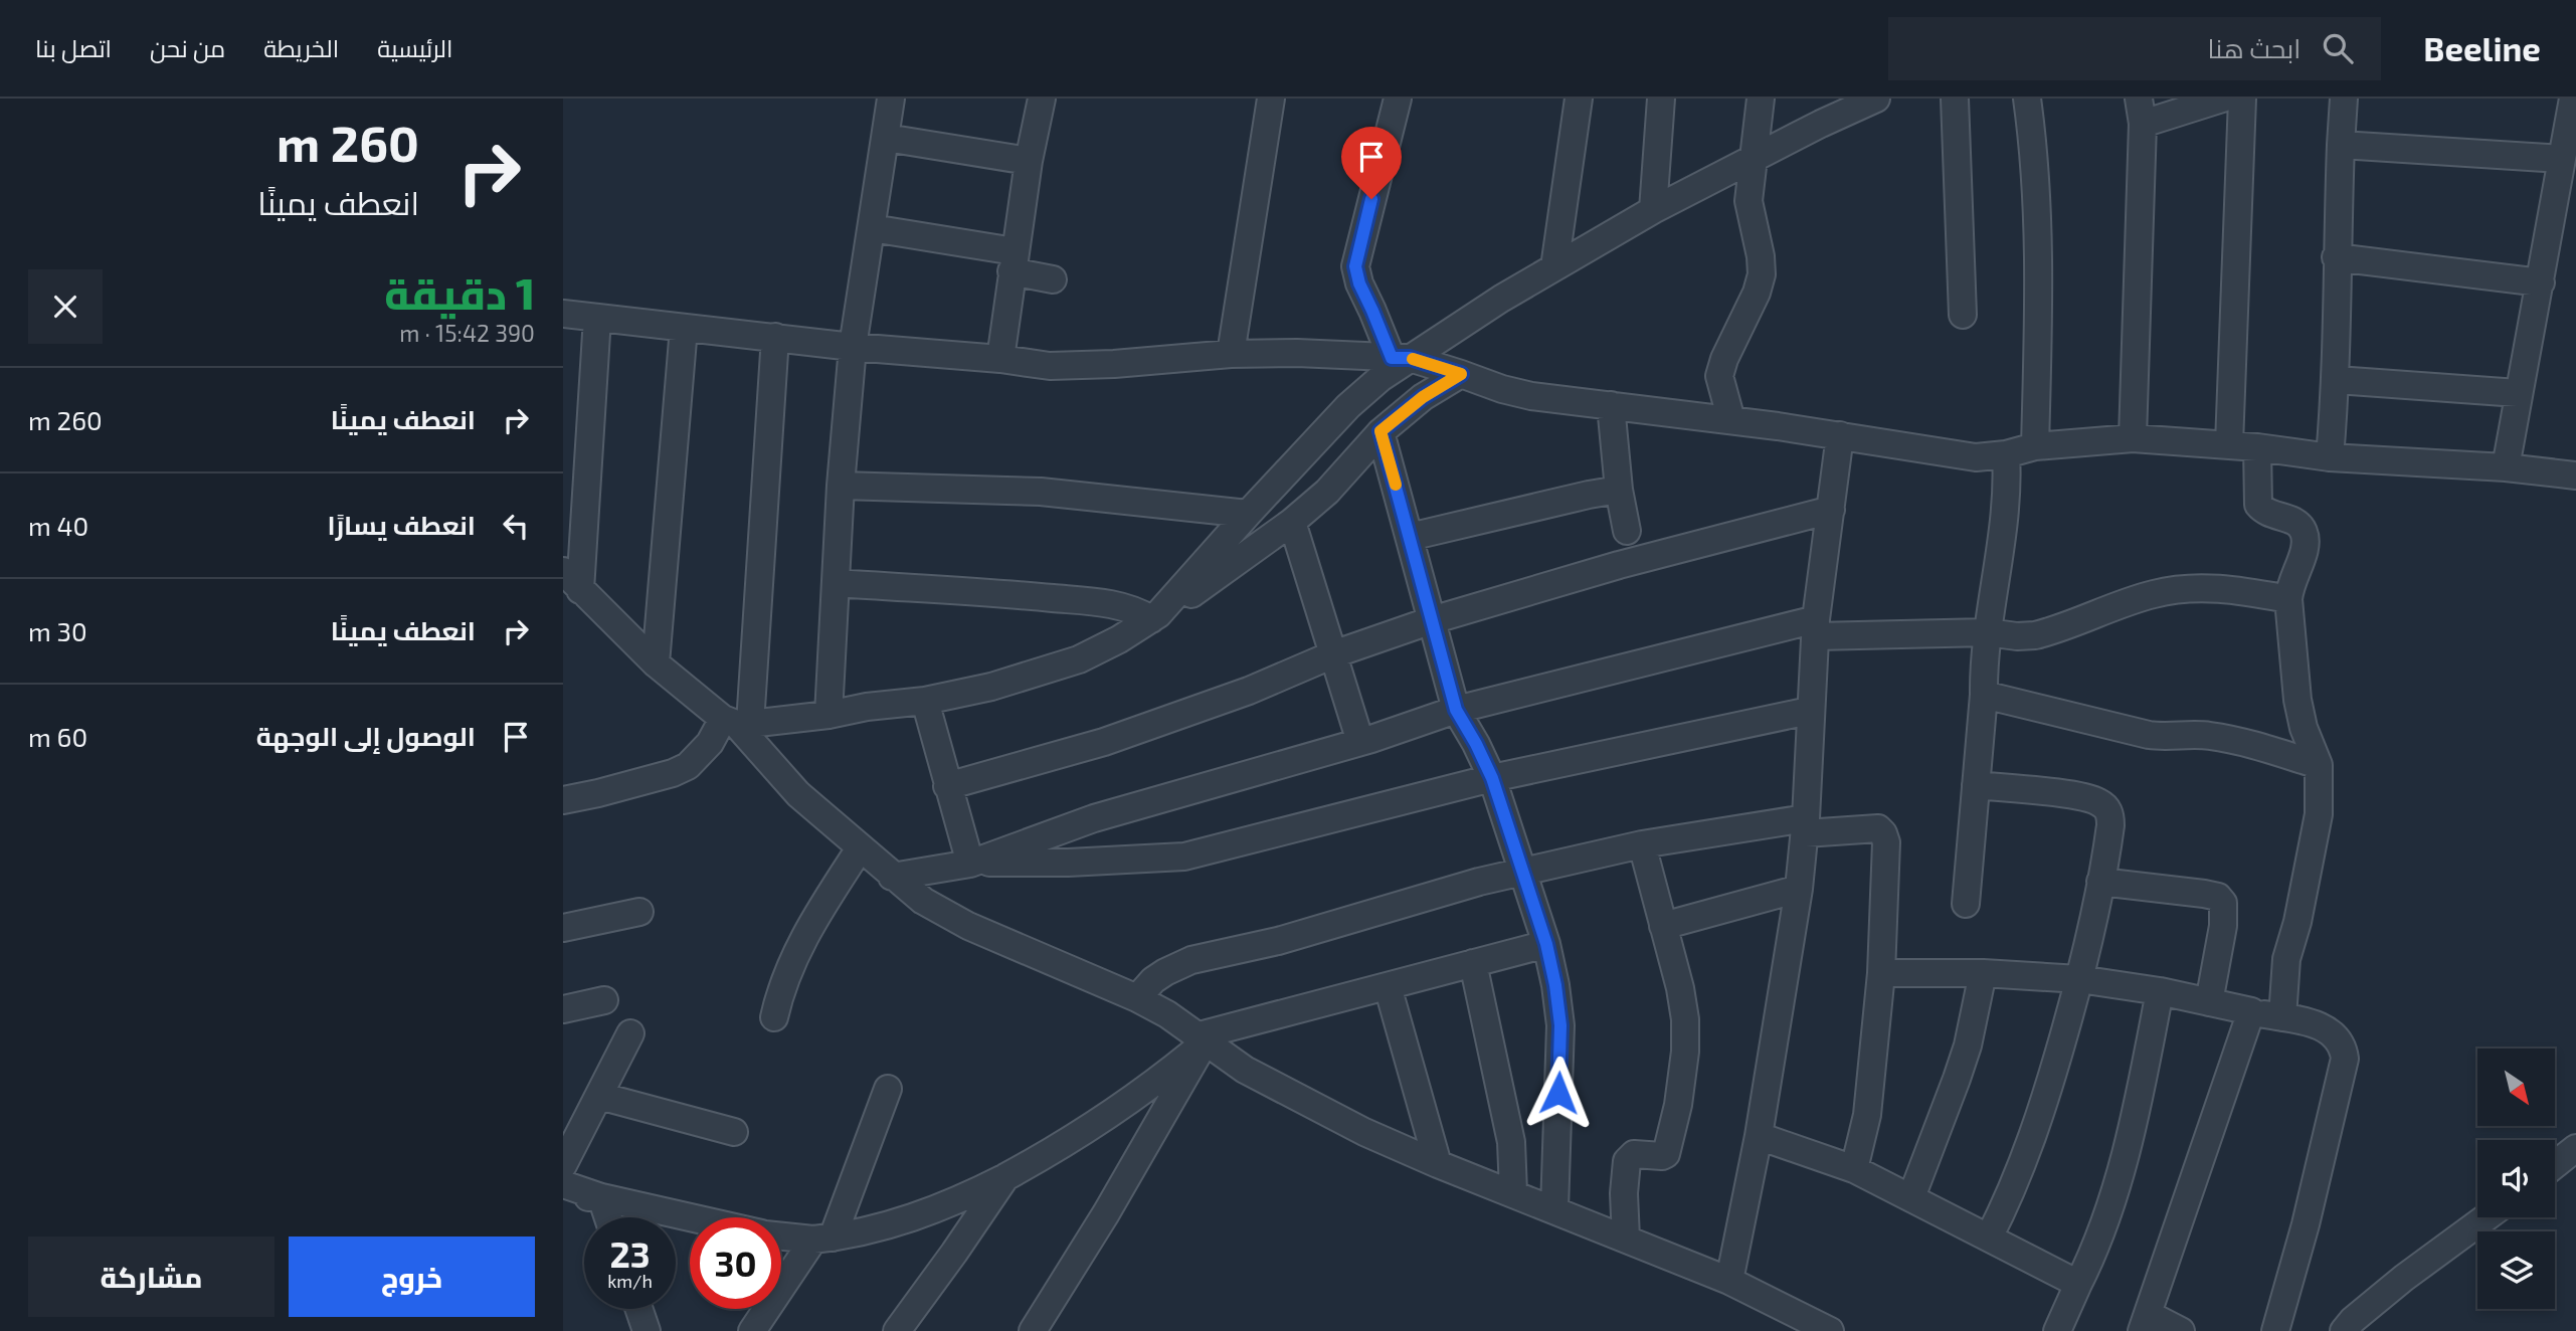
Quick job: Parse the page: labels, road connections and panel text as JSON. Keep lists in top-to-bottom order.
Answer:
{
  "north": "bottom right",
  "page": {
    "header": "Beeline",
    "search": "ابحث هنا",
    "nav": [
      "الرئيسية",
      "الخريطة",
      "من نحن",
      "اتصل بنا"
    ],
    "turn": ["260 m", "انعطف يمينًا"],
    "heading": ["1 دقيقة", "390 m · 15:42"],
    "list": [
      {
        "name": "انعطف يمينًا",
        "value": "260 m"
      },
      {
        "name": "انعطف يسارًا",
        "value": "40 m"
      },
      {
        "name": "انعطف يمينًا",
        "value": "30 m"
      },
      {
        "name": "الوصول إلى الوجهة",
        "value": "60 m"
      }
    ],
    "speed": "23 km/h",
    "limit": "30",
    "buttons": ["خروج", "مشاركة"]
  }
}
